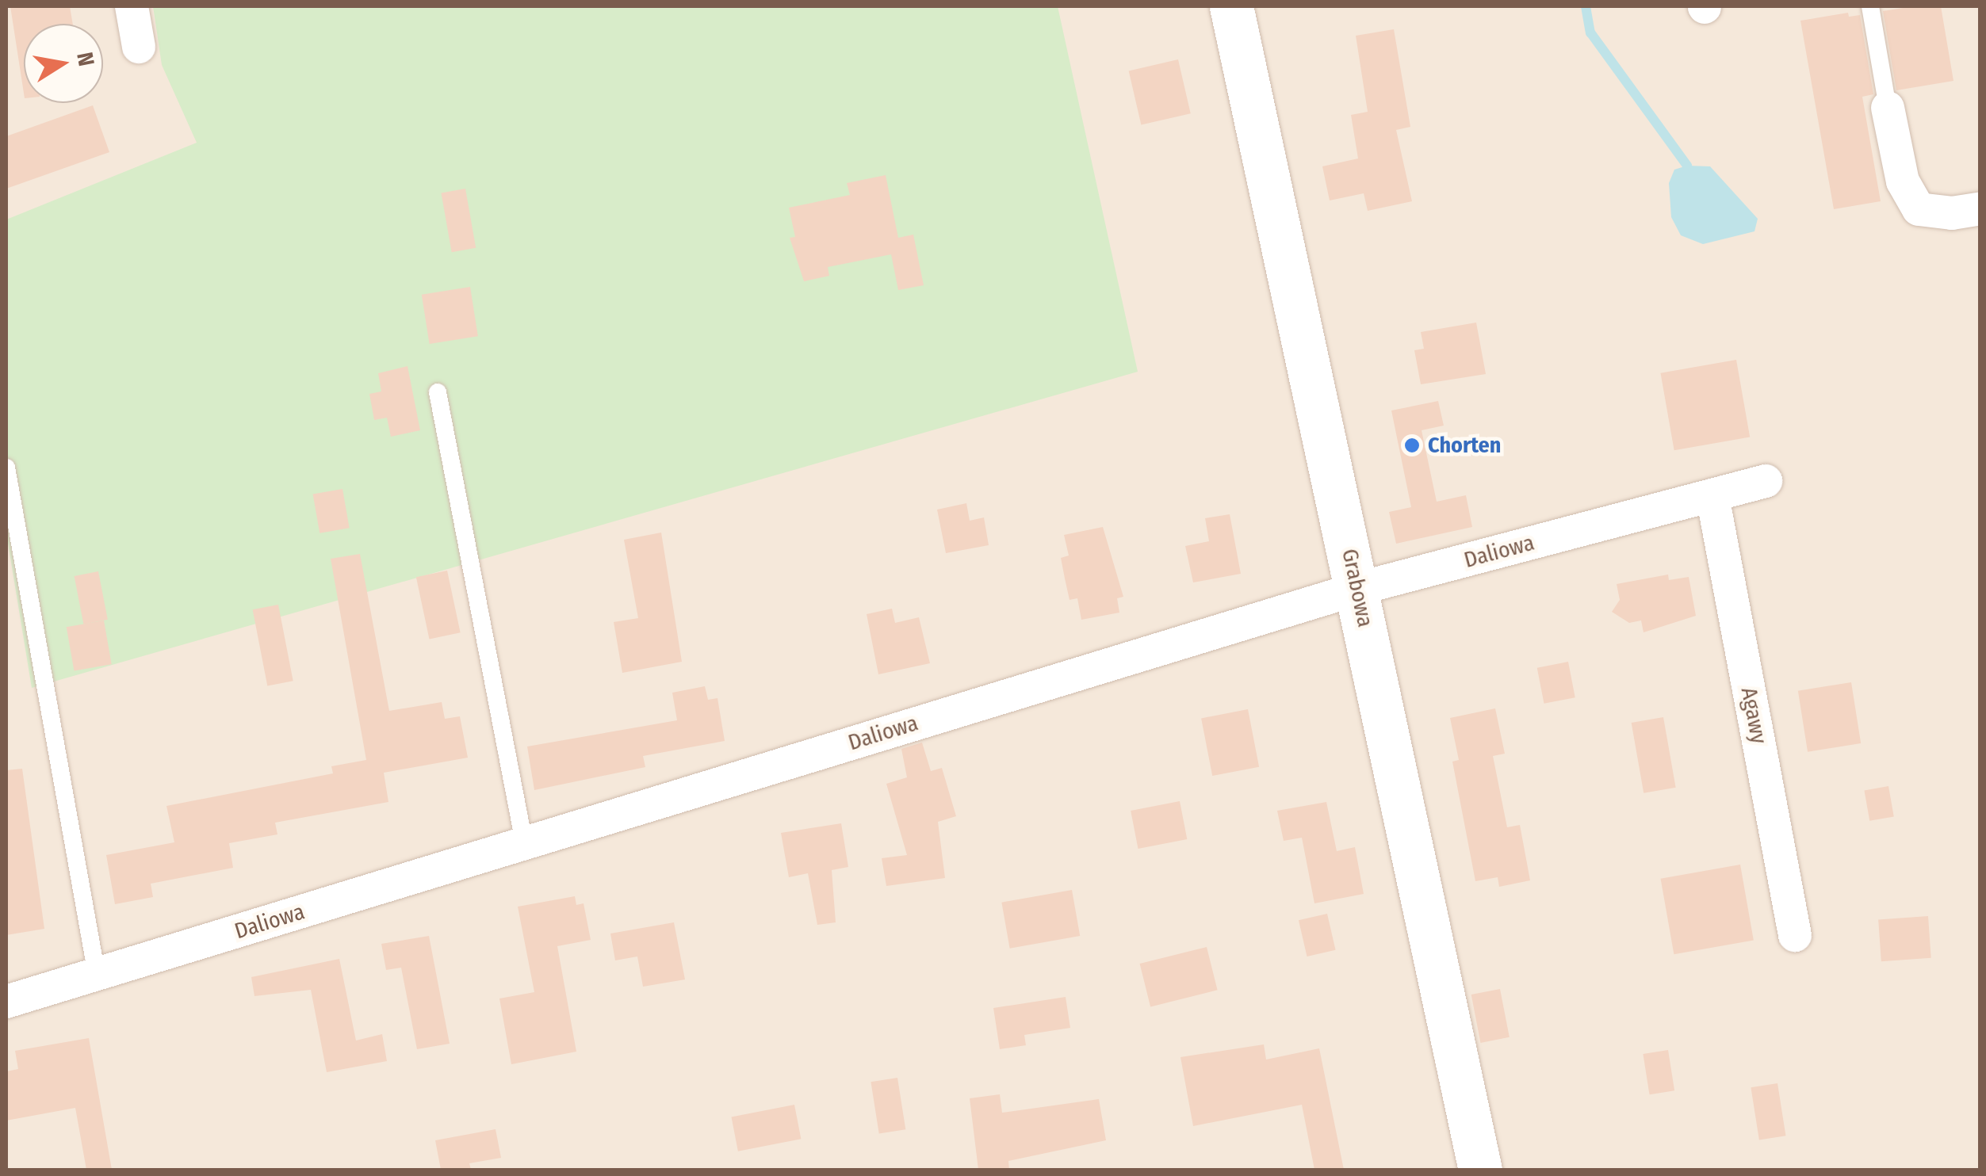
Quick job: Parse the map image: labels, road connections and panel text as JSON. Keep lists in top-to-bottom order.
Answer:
{
  "streets": {
    "street": ["Daliowa", "Grabowa", "Agawy"]
  },
  "crossings": [
    ["Daliowa", "Grabowa"],
    ["Daliowa", "Agawy"]
  ],
  "places": ["Chorten"],
  "north": "right"
}
